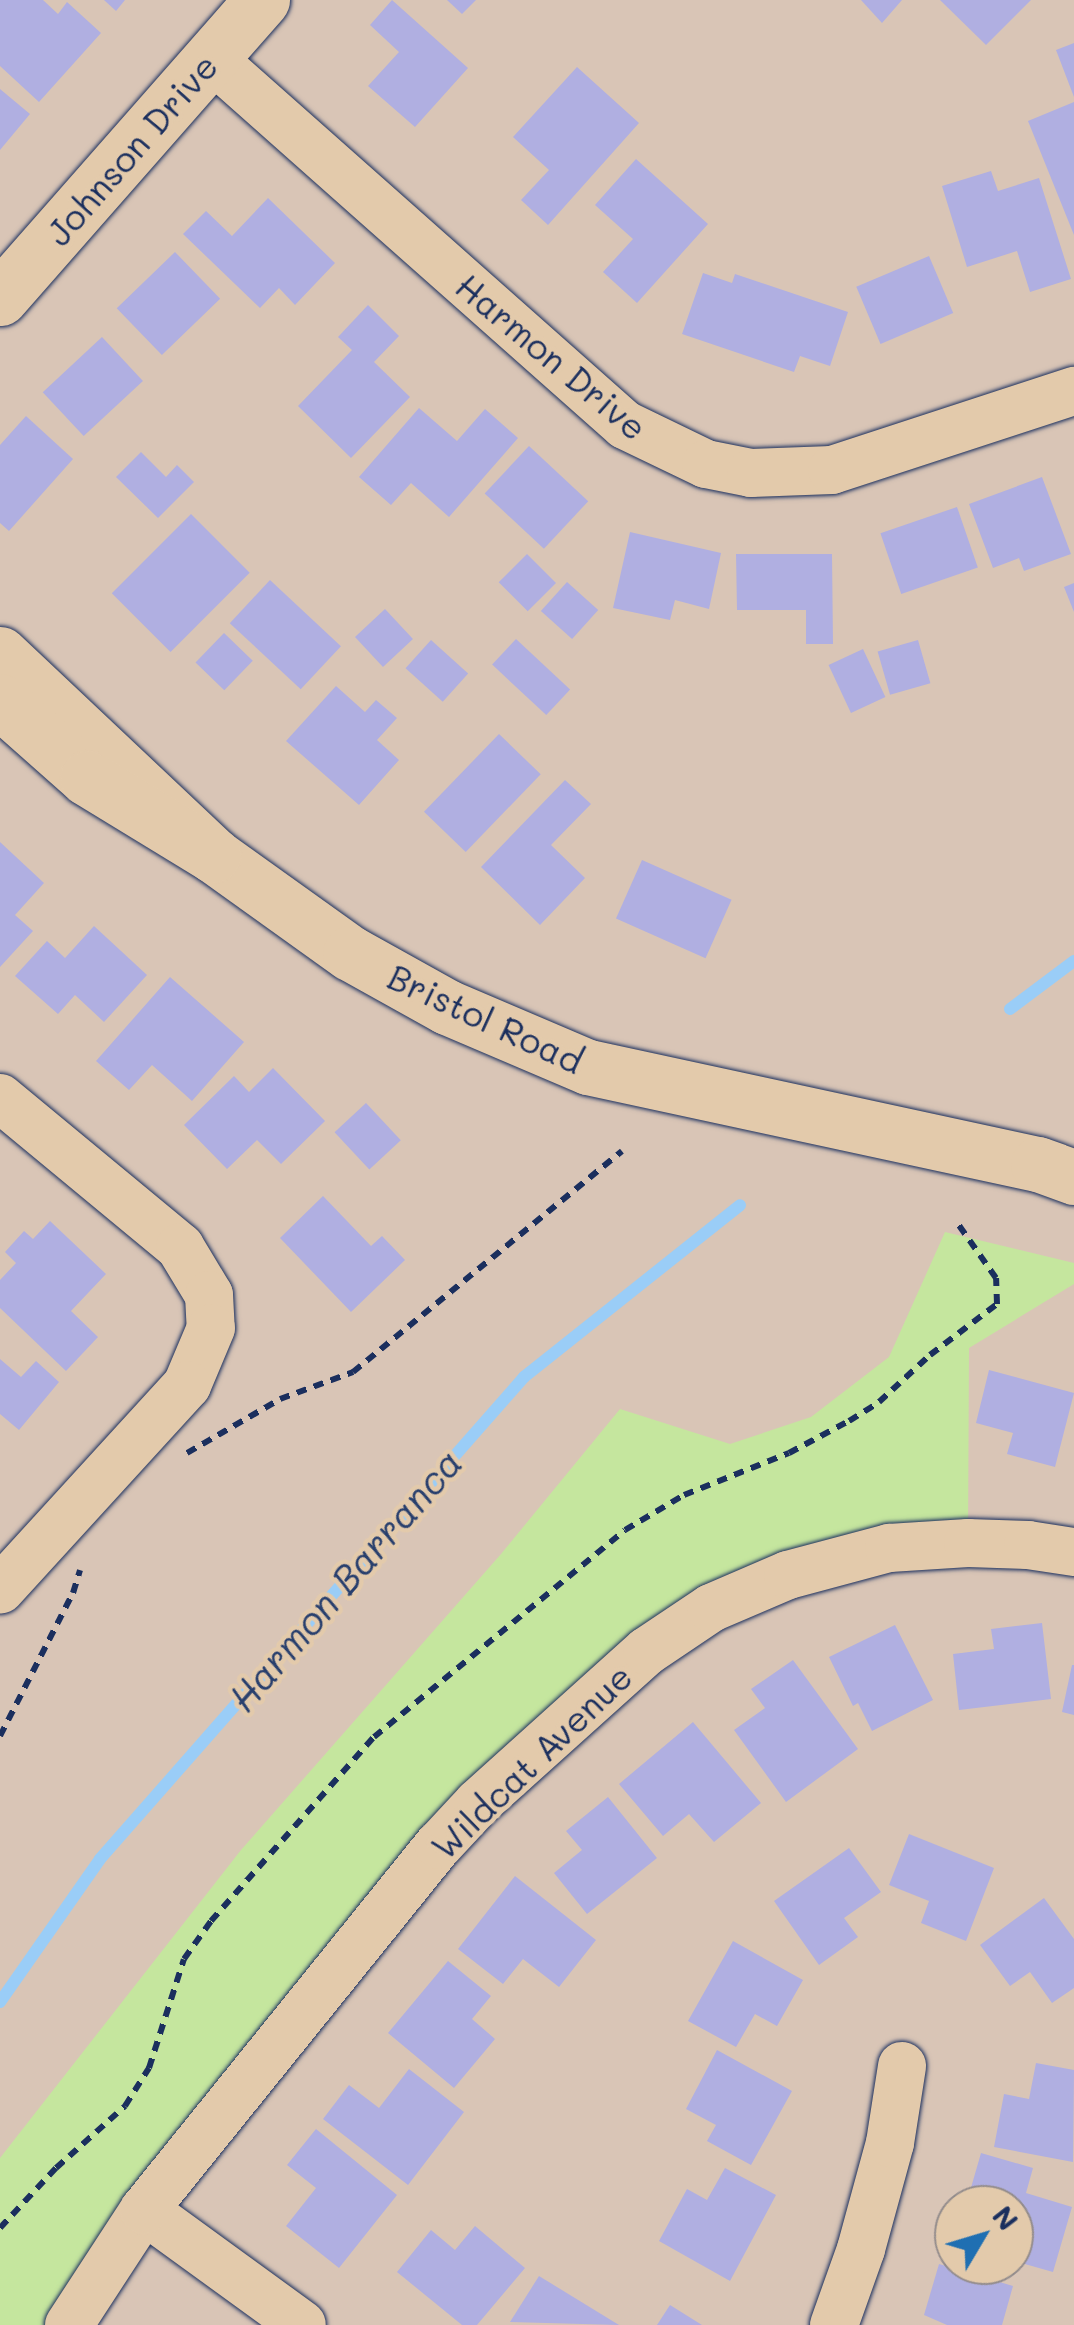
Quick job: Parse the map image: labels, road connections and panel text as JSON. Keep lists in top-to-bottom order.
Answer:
{
  "streets": {
    "street": [
      "Johnson Drive",
      "Harmon Drive",
      "Bristol Road",
      "Wildcat Avenue"
    ]
  },
  "crossings": [
    ["Johnson Drive", "Harmon Drive"]
  ],
  "water": ["Harmon Barranca"],
  "north": "top right"
}
